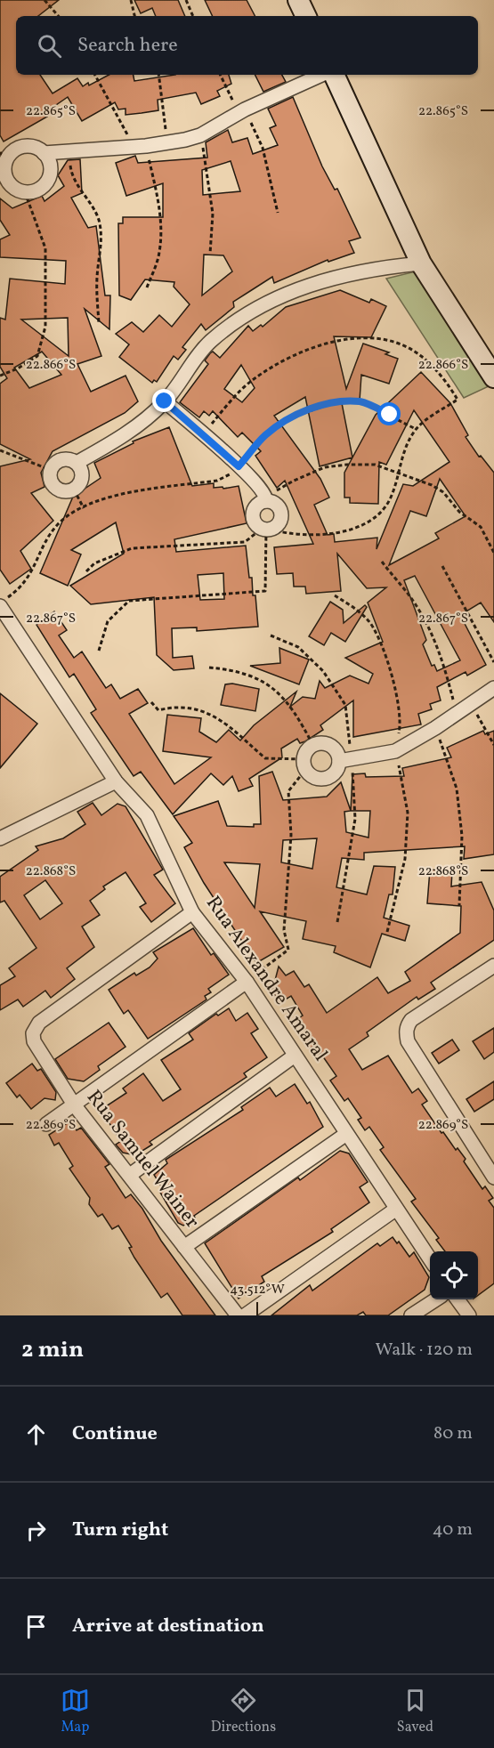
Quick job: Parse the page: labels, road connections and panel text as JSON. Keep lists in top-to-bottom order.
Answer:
{
  "streets": {
    "street": ["Rua Alexandre Amaral", "Rua Samuel Wainer"]
  },
  "crossings": [
    ["Rua Alexandre Amaral", "Rua Samuel Wainer"]
  ],
  "page": {
    "search": "Search here",
    "heading": ["2 min", "Walk · 120 m"],
    "list": [
      ["Continue", "80 m"],
      ["Turn right", "40 m"],
      "Arrive at destination"
    ],
    "nav": ["Map", "Directions", "Saved"]
  },
  "coordinates": [
    "22.865°S",
    "22.866°S",
    "22.867°S",
    "22.868°S",
    "22.869°S",
    "43.512°W"
  ]
}
